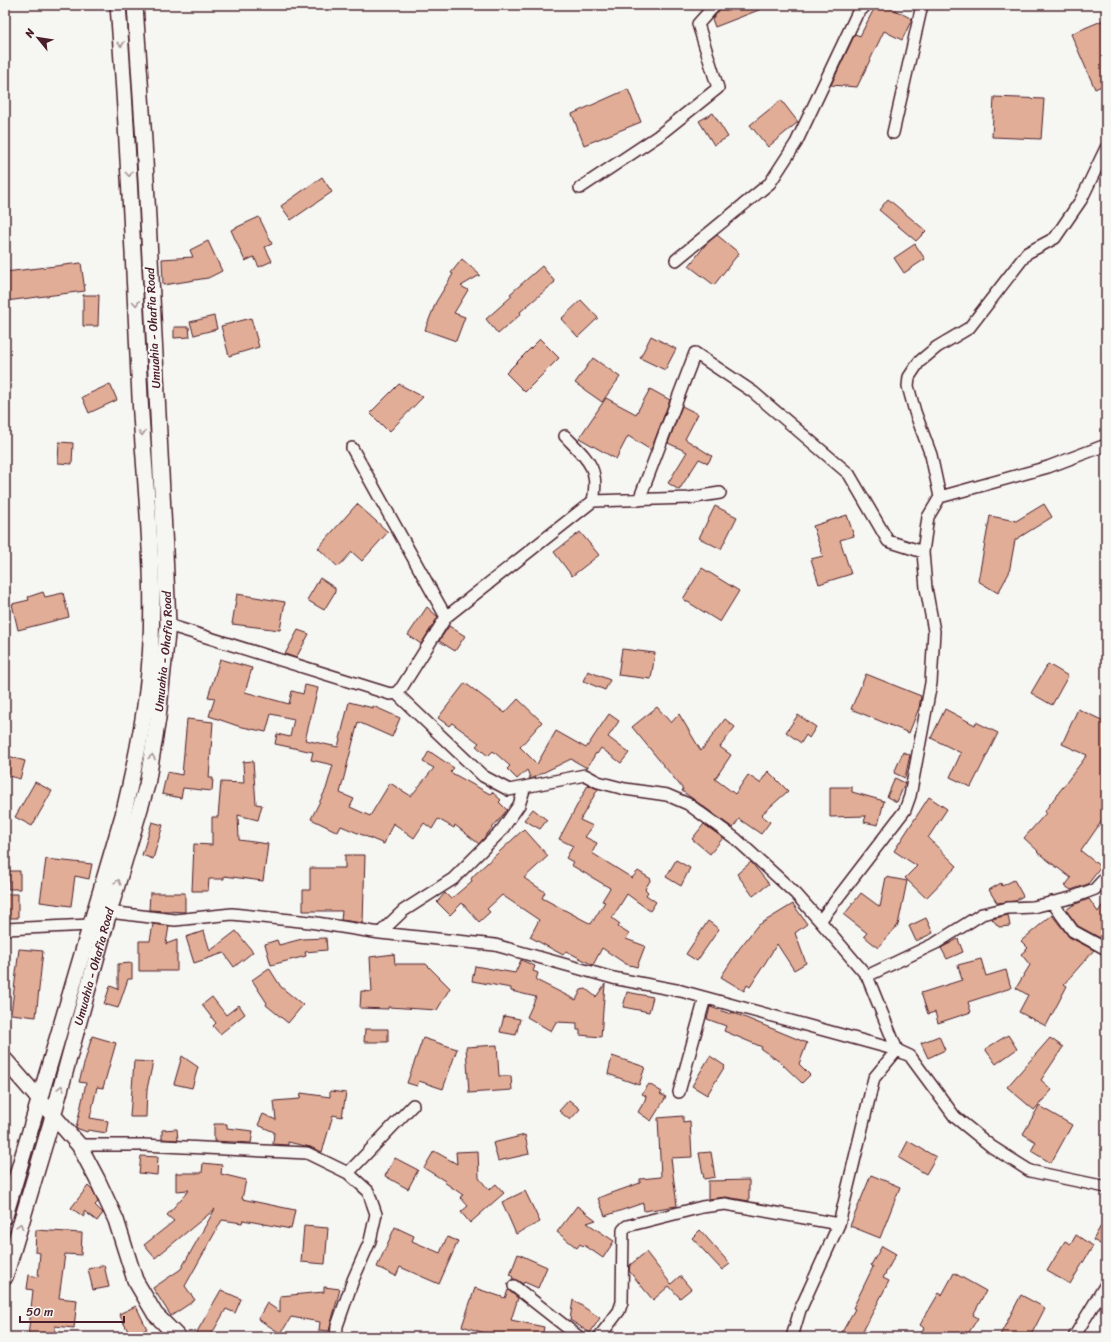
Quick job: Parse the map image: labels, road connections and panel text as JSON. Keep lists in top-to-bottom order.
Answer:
{
  "streets": {
    "main road": ["Umuahia - Ohafia Road"]
  },
  "scale_bar": "50 m",
  "north": "top left"
}
